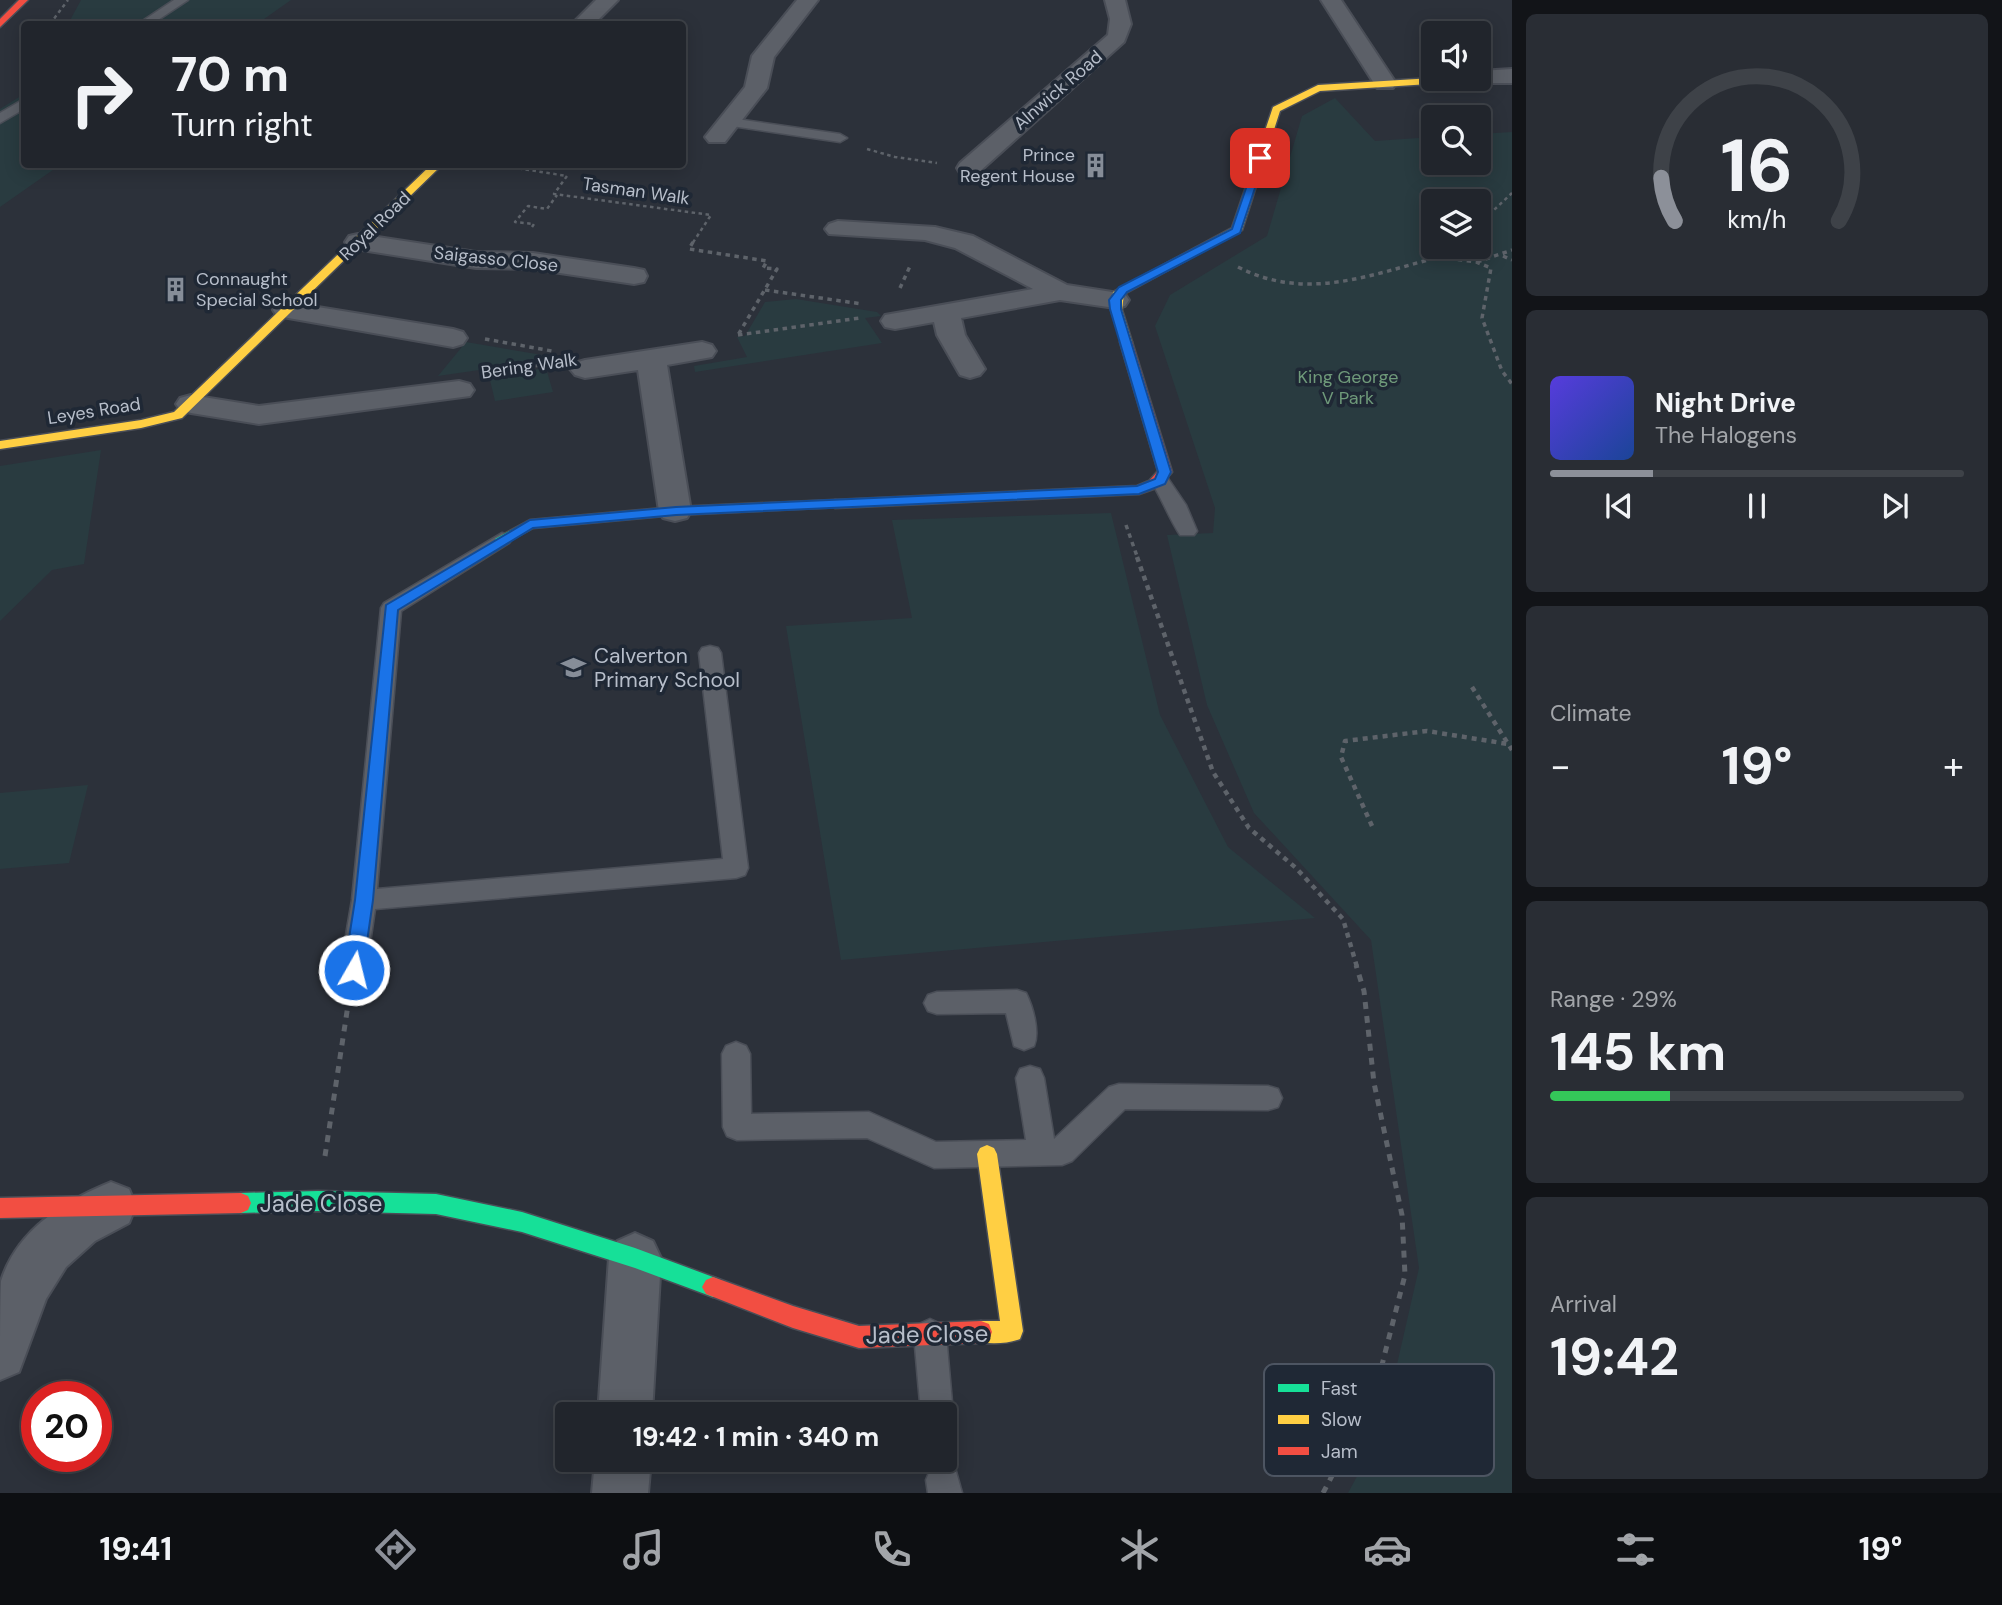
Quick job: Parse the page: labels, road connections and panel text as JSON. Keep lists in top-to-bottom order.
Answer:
{
  "streets": {
    "street": [
      "Alnwick Road",
      "Royal Road",
      "Saigasso Close",
      "Bering Walk",
      "Leyes Road",
      "Jade Close"
    ],
    "path": ["Tasman Walk"]
  },
  "crossings": [
    ["Royal Road", "Saigasso Close"],
    ["Royal Road", "Bering Walk"],
    ["Royal Road", "Leyes Road"],
    ["Bering Walk", "Leyes Road"]
  ],
  "parks": ["King George V Park"],
  "places": {
    "building": ["Prince Regent House", "Connaught Special School"],
    "school or university": ["Calverton Primary School"]
  },
  "legend": ["Fast", "Slow", "Jam"],
  "page": {
    "turn": ["70 m", "Turn right"],
    "song": ["Night Drive", "The Halogens"],
    "tile": [
      "Climate",
      ["Range · 29%", "145 km"],
      ["Arrival", "19:42"]
    ],
    "heat": ["−", "19°", "+"],
    "limit": "20",
    "trip": "19:42 · 1 min · 340 m",
    "tabs": ["19:41", "19°"],
    "gauge": ["16", "km/h"]
  }
}
